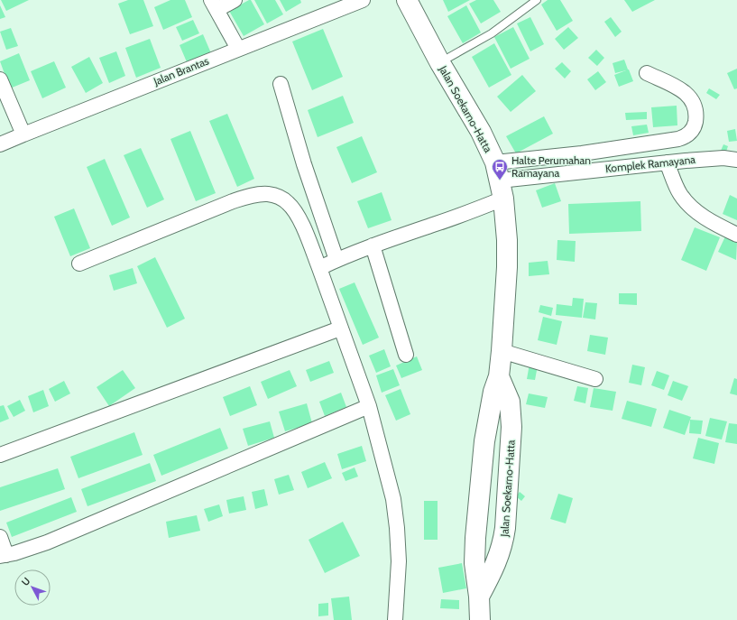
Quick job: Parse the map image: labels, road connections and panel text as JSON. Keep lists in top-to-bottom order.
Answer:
{
  "streets": {
    "highway": ["Jalan Soekarno-Hatta"],
    "street": ["Jalan Brantas", "Komplek Ramayana"]
  },
  "crossings": [
    ["Jalan Soekarno-Hatta", "Komplek Ramayana"]
  ],
  "places": {
    "bus stop": ["Halte Perumahan Ramayana"]
  },
  "north": "top left"
}
